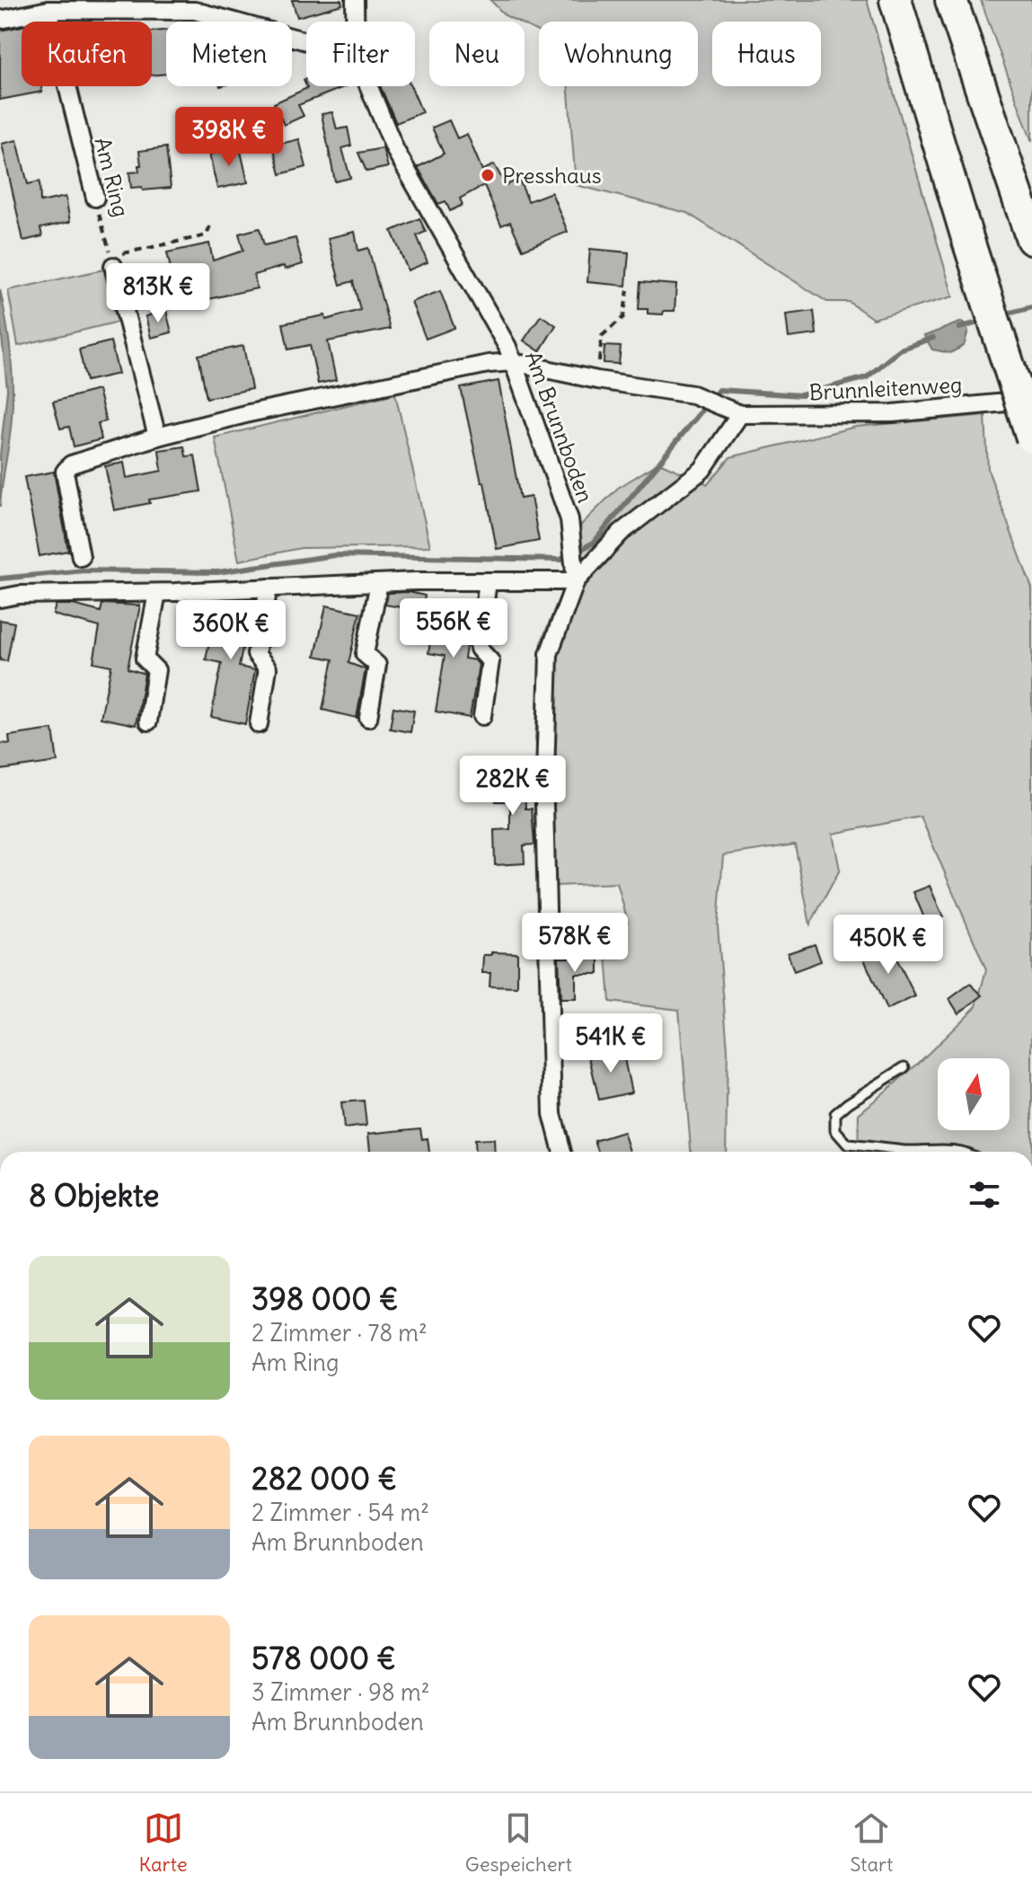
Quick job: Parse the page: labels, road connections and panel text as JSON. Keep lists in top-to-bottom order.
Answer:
{
  "streets": {
    "street": ["Am Ring", "Brunnleitenweg", "Am Brunnboden"]
  },
  "crossings": [
    ["Brunnleitenweg", "Am Brunnboden"]
  ],
  "places": ["Presshaus"],
  "north": "top",
  "page": {
    "chip": [
      "Kaufen",
      "Mieten",
      "Filter",
      "Neu",
      "Wohnung",
      "Haus"
    ],
    "price": [
      "398K €",
      "813K €",
      "556K €",
      "360K €",
      "282K €",
      "578K €",
      "450K €",
      "541K €"
    ],
    "heading": "8 Objekte",
    "list": [
      {
        "name": "398 000 €",
        "note": "2 Zimmer · 78 m² · Am Ring"
      },
      {
        "name": "282 000 €",
        "note": "2 Zimmer · 54 m² · Am Brunnboden"
      },
      {
        "name": "578 000 €",
        "note": "3 Zimmer · 98 m² · Am Brunnboden"
      }
    ],
    "tabs": ["Karte", "Gespeichert", "Start"]
  }
}
